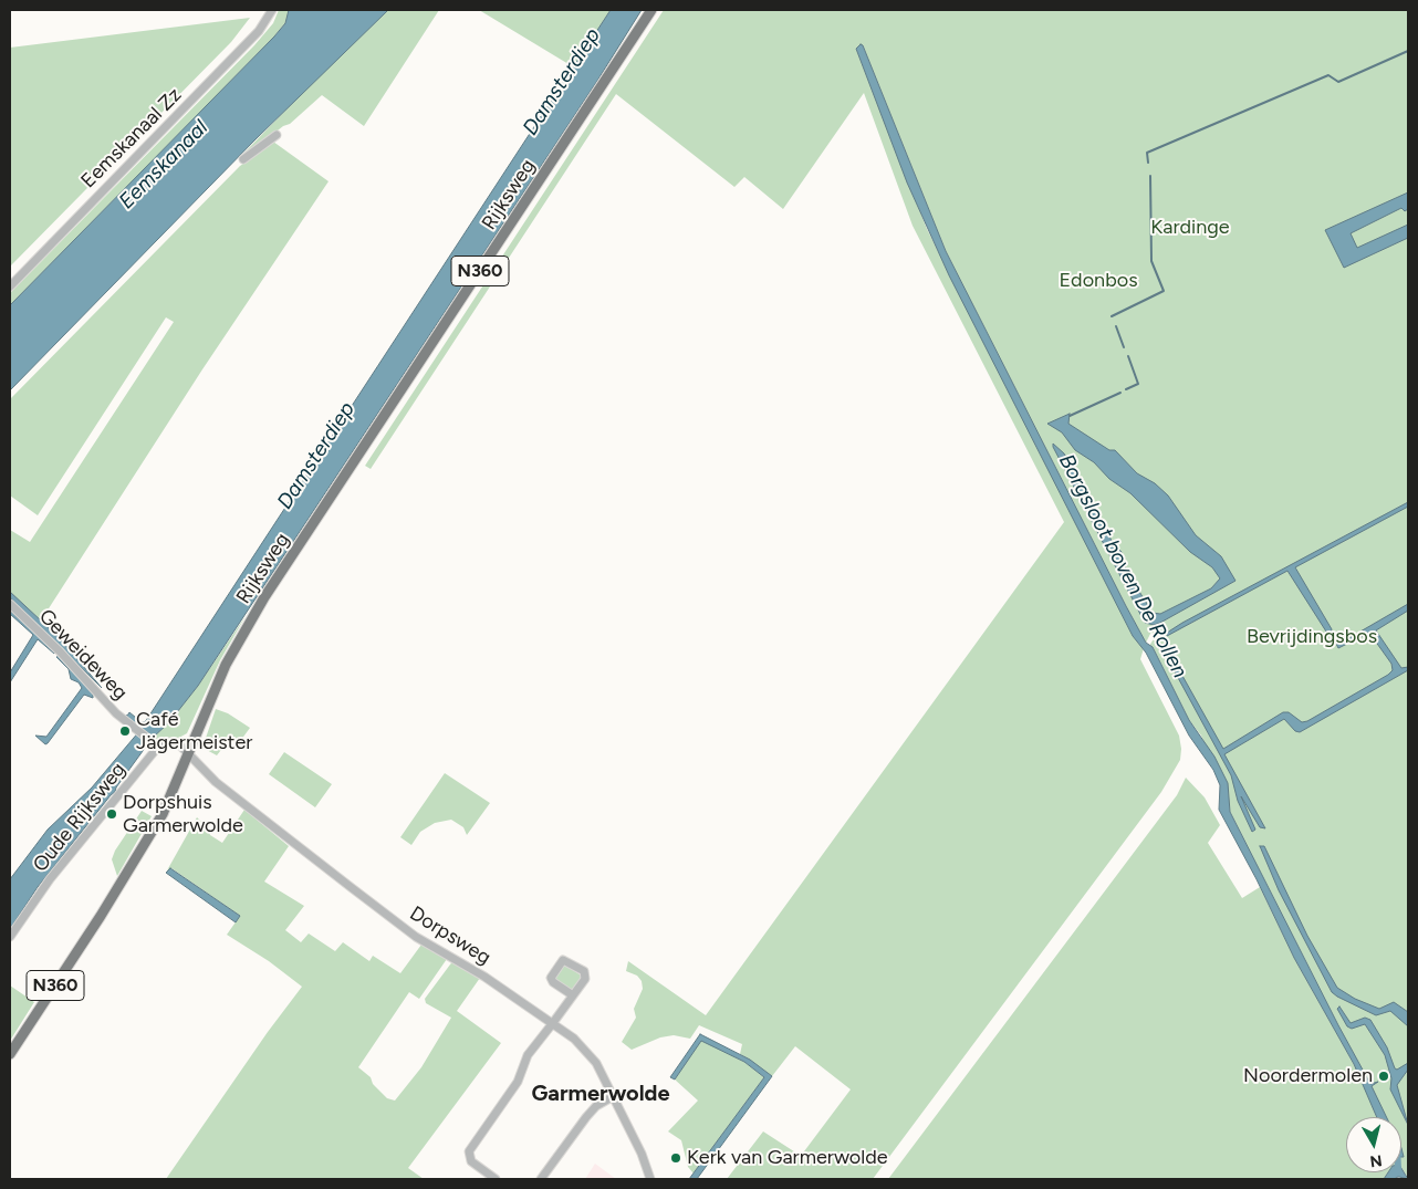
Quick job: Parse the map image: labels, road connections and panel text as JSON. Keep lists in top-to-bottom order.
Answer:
{
  "streets": {
    "main road": ["Rijksweg", "N360"],
    "street": [
      "Eemskanaal Zz",
      "Geweideweg",
      "Oude Rijksweg",
      "Dorpsweg"
    ]
  },
  "crossings": [
    ["Rijksweg", "Dorpsweg"],
    ["Geweideweg", "Oude Rijksweg"]
  ],
  "districts": ["Garmerwolde"],
  "water": ["Damsterdiep", "Eemskanaal", "Borgsloot boven De Rollen"],
  "parks": ["Kardinge", "Edonbos", "Bevrijdingsbos"],
  "places": [
    "Café Jägermeister",
    "Dorpshuis Garmerwolde",
    "Noordermolen",
    "Kerk van Garmerwolde"
  ],
  "north": "bottom"
}
